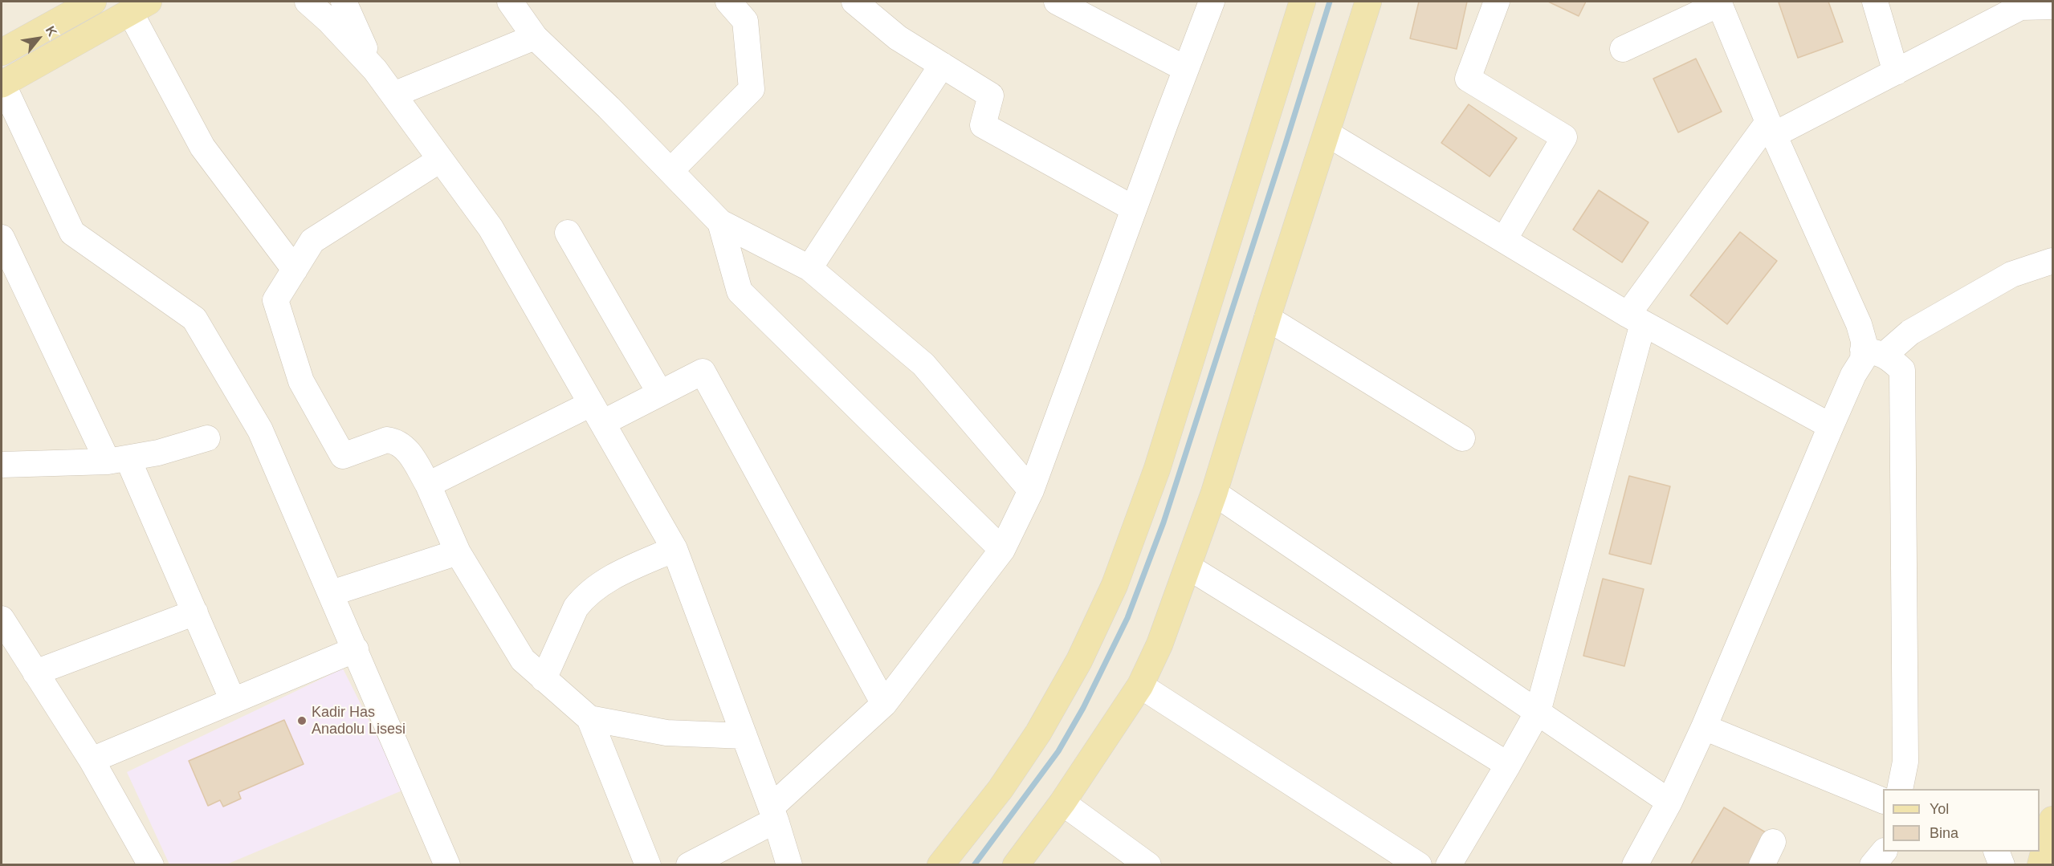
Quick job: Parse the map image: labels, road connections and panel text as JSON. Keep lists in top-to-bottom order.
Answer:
{
  "places": ["Kadir Has Anadolu Lisesi"],
  "legend": ["Yol", "Bina"],
  "north": "top right"
}
